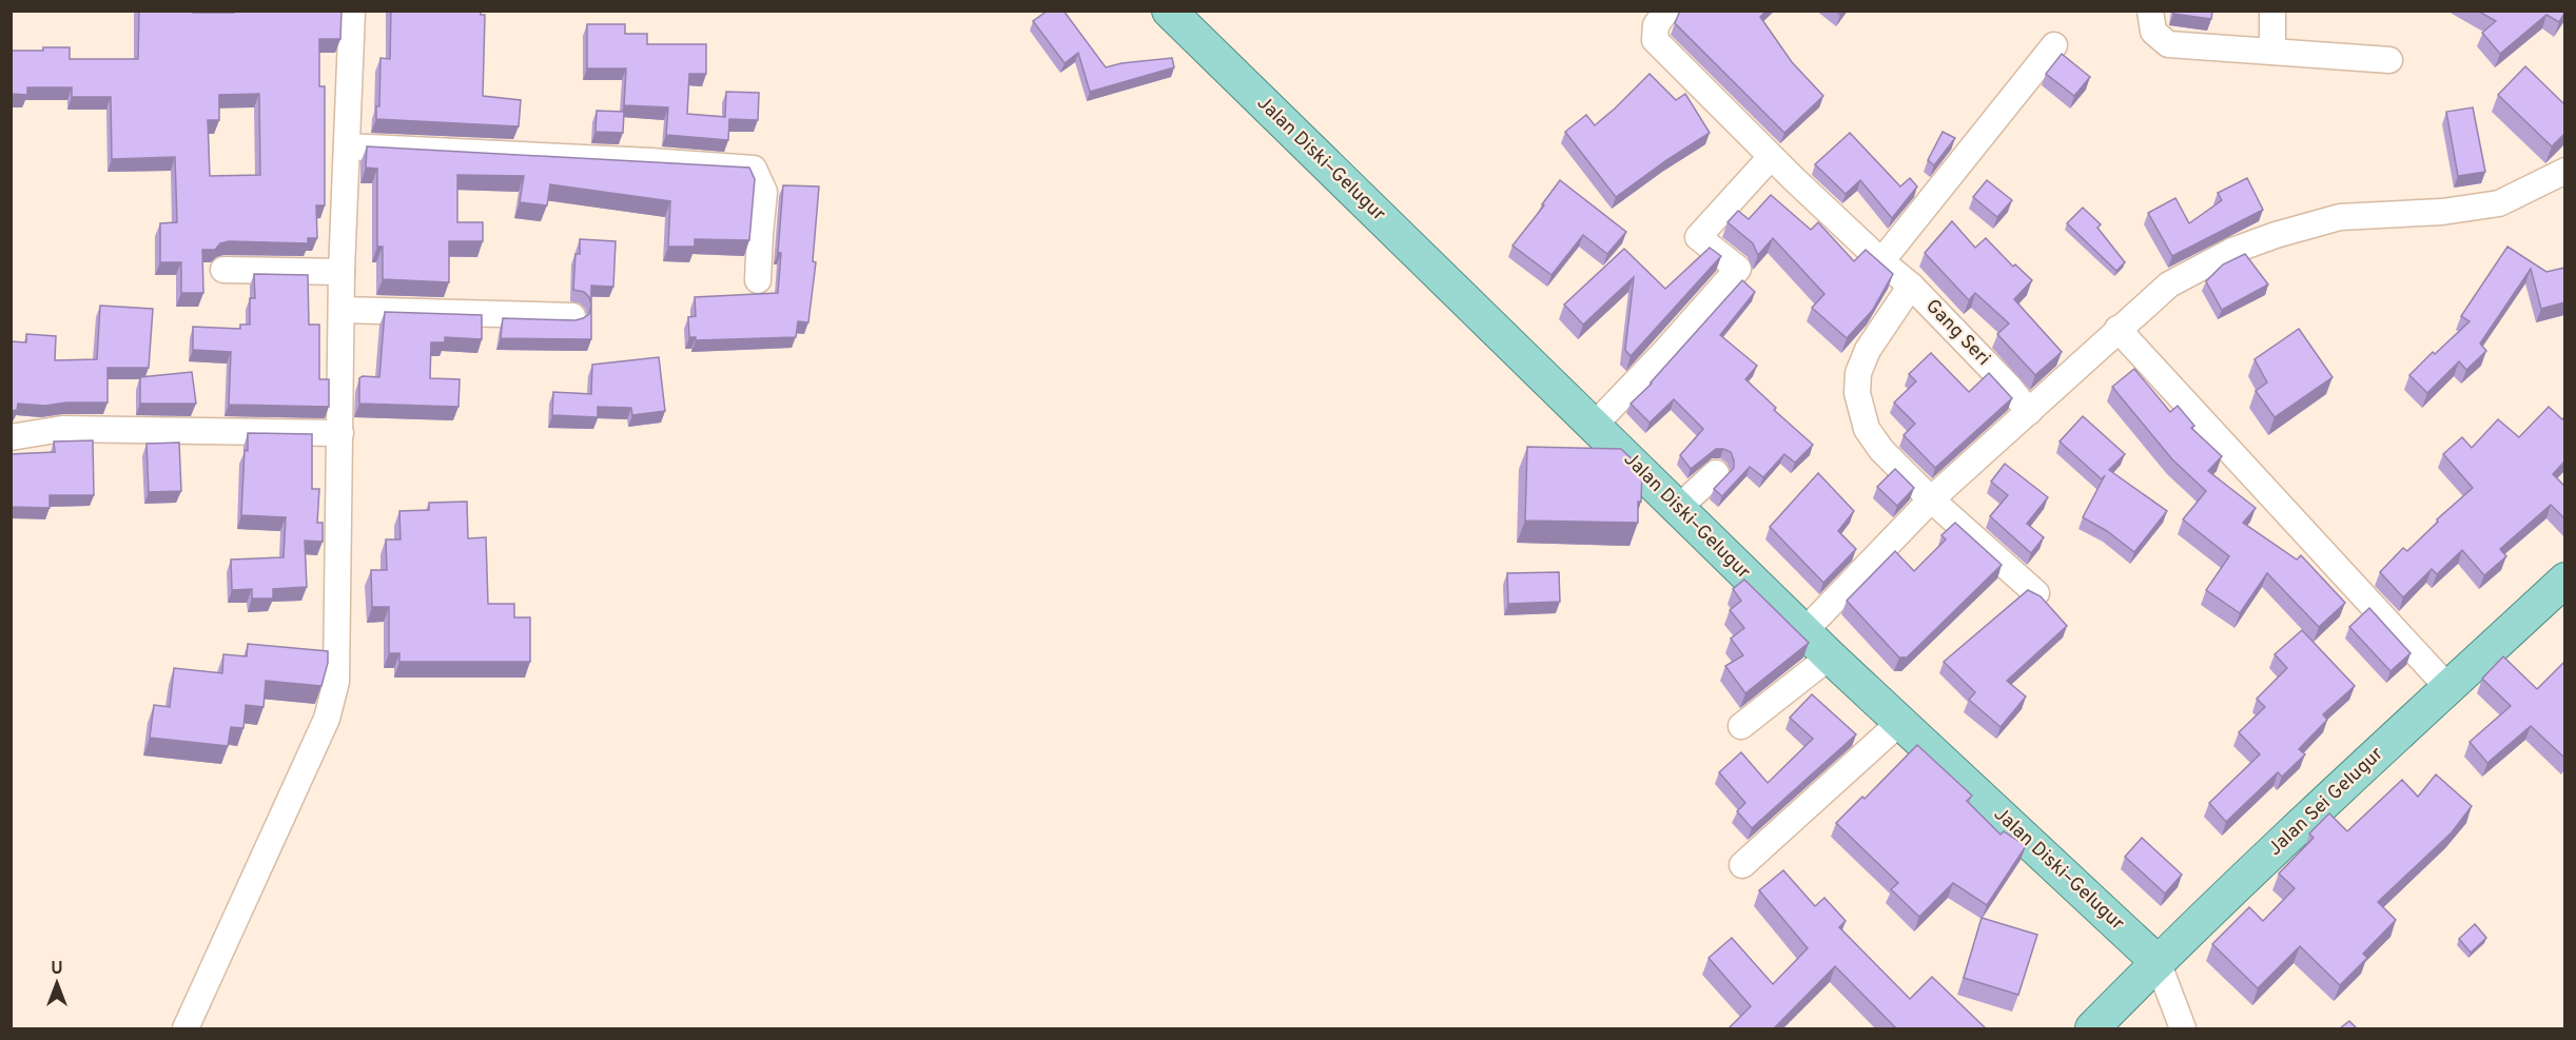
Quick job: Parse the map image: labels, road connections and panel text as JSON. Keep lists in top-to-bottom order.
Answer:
{
  "streets": {
    "main road": ["Jalan Diski–Gelugur", "Jalan Sei Gelugur"],
    "street": ["Gang Seri"]
  },
  "crossings": [
    ["Jalan Diski–Gelugur", "Jalan Sei Gelugur"]
  ],
  "north": "top"
}
